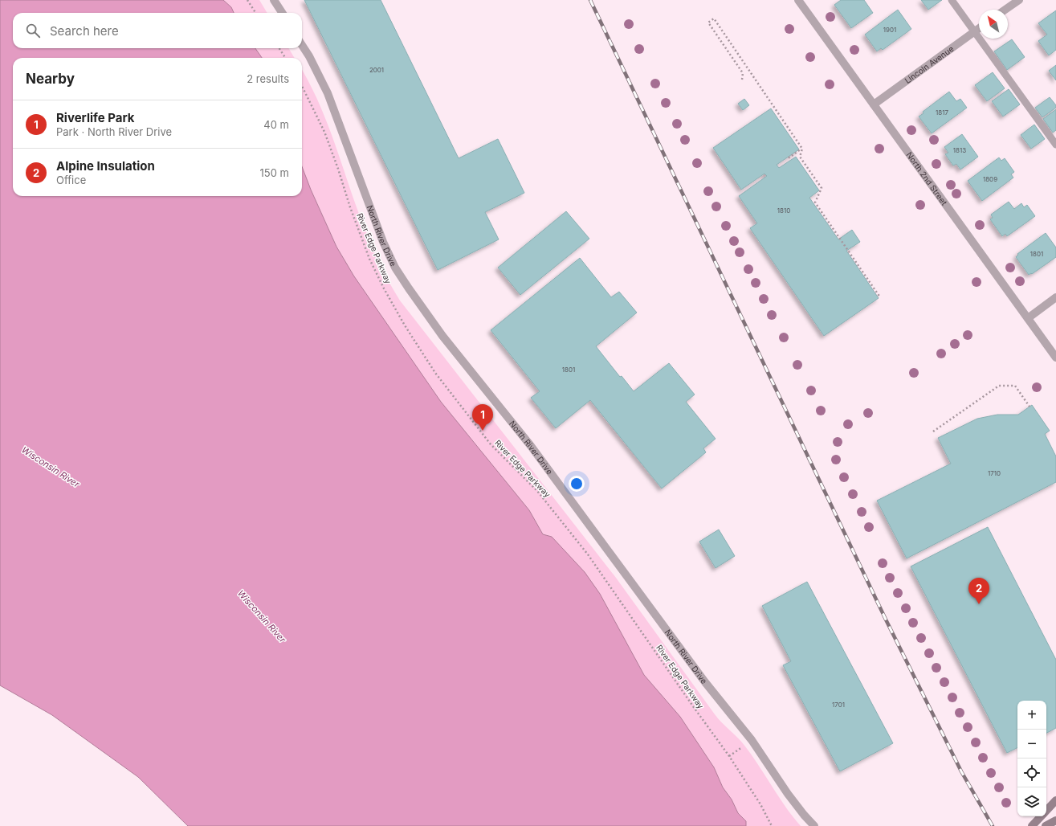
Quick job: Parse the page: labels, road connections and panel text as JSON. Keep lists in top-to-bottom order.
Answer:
{
  "streets": {
    "street": ["Lincoln Avenue", "North 2nd Street", "North River Drive"],
    "path": ["River Edge Parkway"]
  },
  "crossings": [
    ["Lincoln Avenue", "North 2nd Street"]
  ],
  "water": ["Wisconsin River"],
  "house_numbers": [
    "1901",
    "2001",
    "1817",
    "1813",
    "1809",
    "1810",
    "1801",
    "1801",
    "1710",
    "1701"
  ],
  "north": "top left",
  "page": {
    "search": "Search here",
    "heading": ["Nearby", "2 results"],
    "list": [
      {
        "mark": "1",
        "name": "Riverlife Park",
        "note": "Park · North River Drive",
        "value": "40 m"
      },
      {
        "mark": "2",
        "name": "Alpine Insulation",
        "note": "Office",
        "value": "150 m"
      }
    ],
    "pins": ["1", "2"],
    "map_buttons": ["+", "−"]
  }
}
